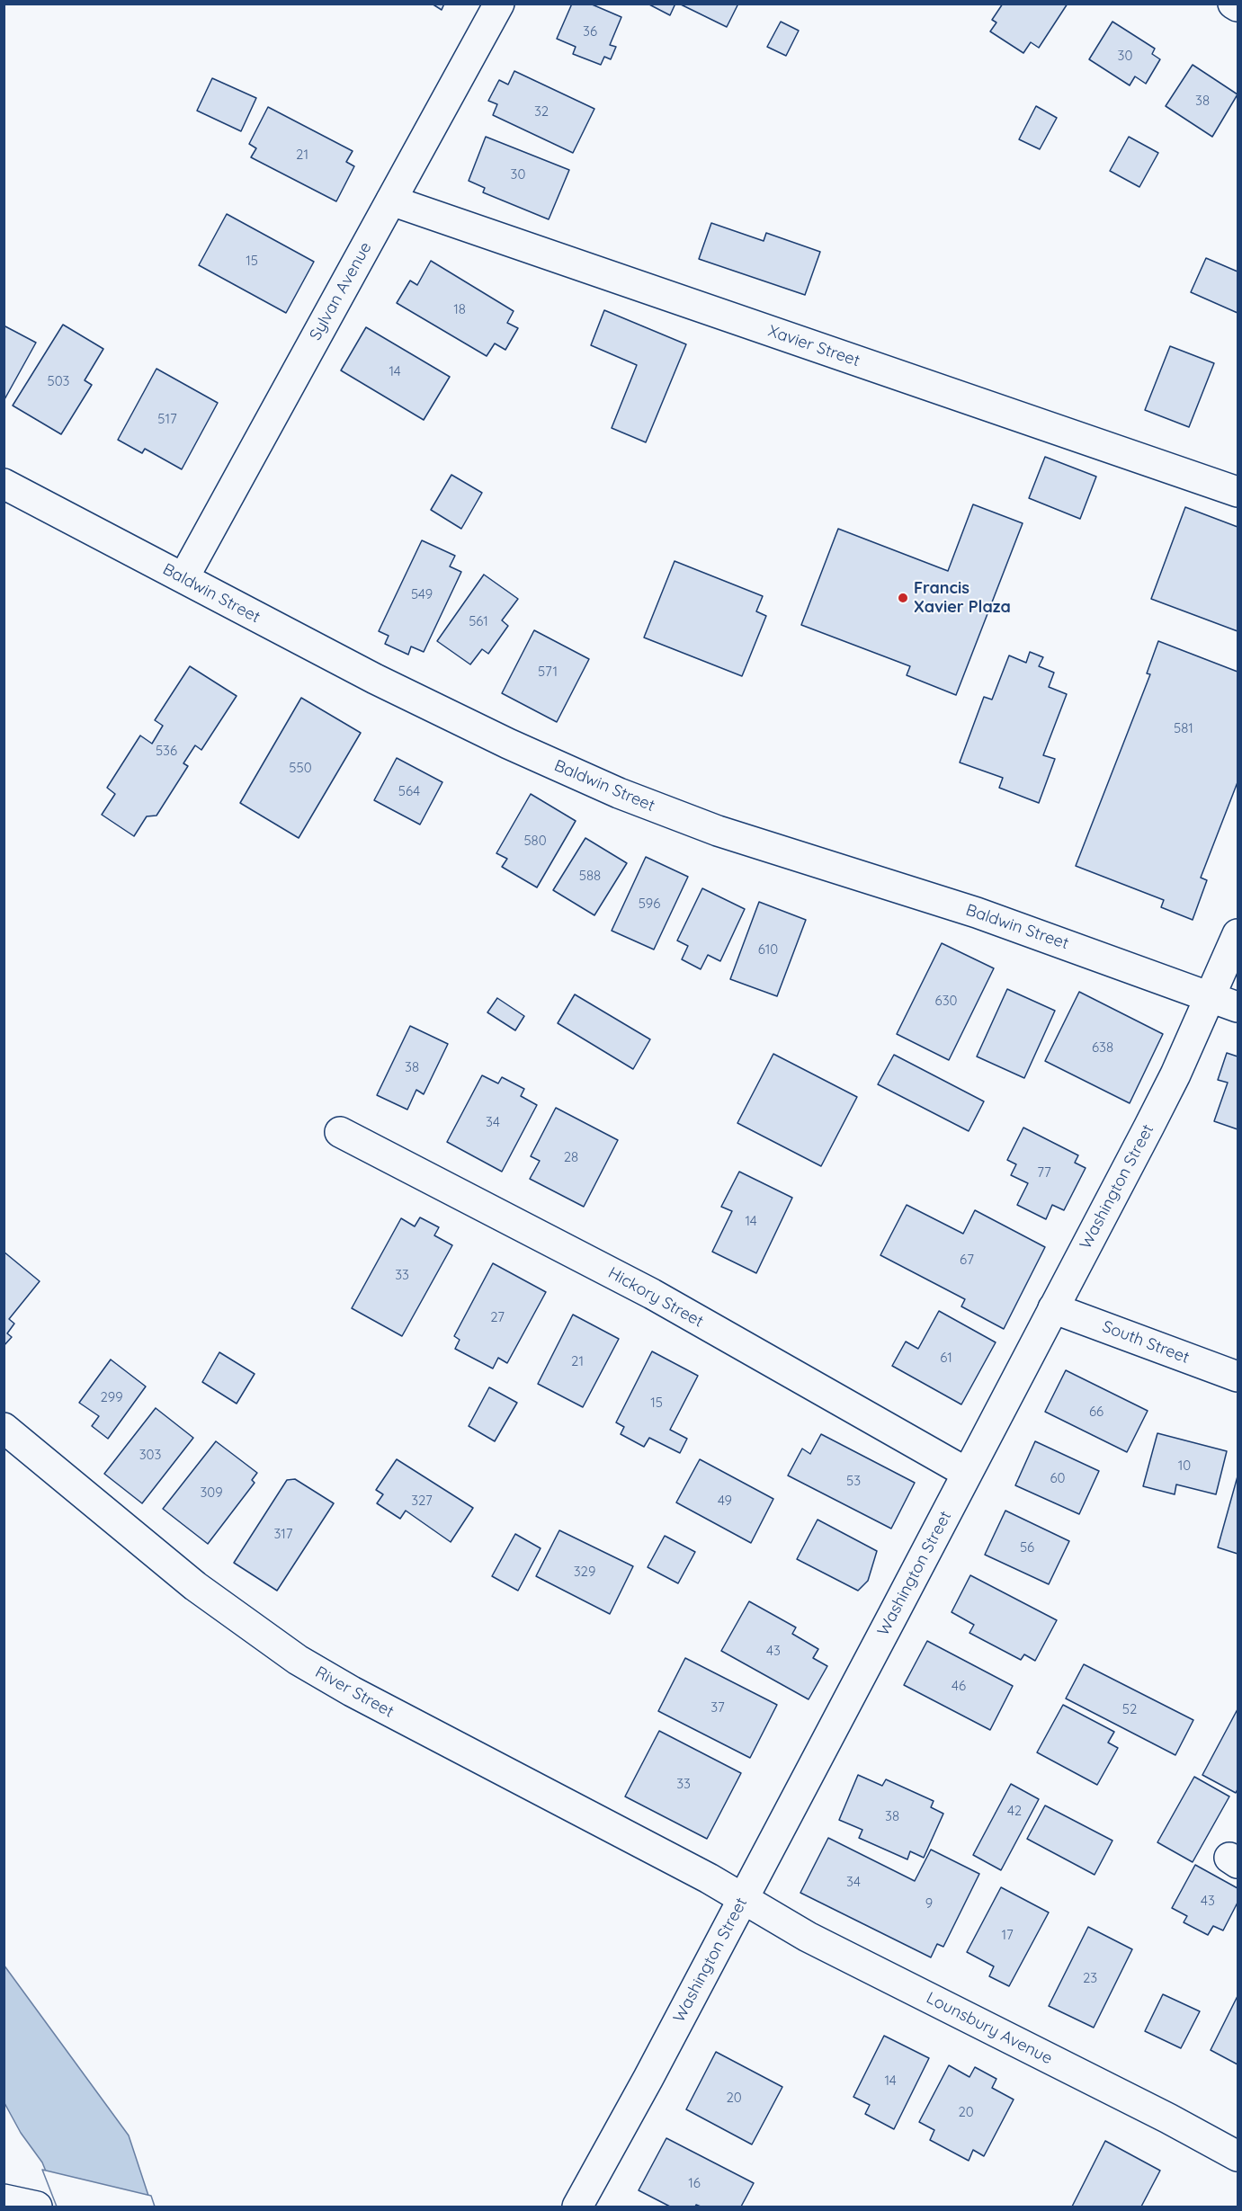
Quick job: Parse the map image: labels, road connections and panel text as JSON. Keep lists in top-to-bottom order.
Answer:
{
  "streets": {
    "street": [
      "Sylvan Avenue",
      "Xavier Street",
      "Baldwin Street",
      "Washington Street",
      "Hickory Street",
      "South Street",
      "River Street",
      "Lounsbury Avenue"
    ]
  },
  "crossings": [
    ["Sylvan Avenue", "Xavier Street"],
    ["Sylvan Avenue", "Baldwin Street"],
    ["Baldwin Street", "Washington Street"],
    ["Washington Street", "Hickory Street"],
    ["Washington Street", "South Street"],
    ["Washington Street", "River Street"],
    ["Washington Street", "Lounsbury Avenue"],
    ["River Street", "Lounsbury Avenue"]
  ],
  "places": ["Francis Xavier Plaza"],
  "house_numbers": [
    "36",
    "30",
    "38",
    "32",
    "21",
    "30",
    "15",
    "18",
    "14",
    "503",
    "517",
    "549",
    "561",
    "571",
    "581",
    "536",
    "550",
    "564",
    "580",
    "588",
    "596",
    "610",
    "630",
    "638",
    "38",
    "34",
    "28",
    "77",
    "14",
    "67",
    "33",
    "27",
    "61",
    "21",
    "299",
    "15",
    "66",
    "303",
    "10",
    "60",
    "53",
    "309",
    "327",
    "49",
    "317",
    "56",
    "329",
    "43",
    "46",
    "37",
    "52",
    "33",
    "42",
    "38",
    "34",
    "43",
    "9",
    "17",
    "23",
    "14",
    "20",
    "20",
    "16"
  ]
}
